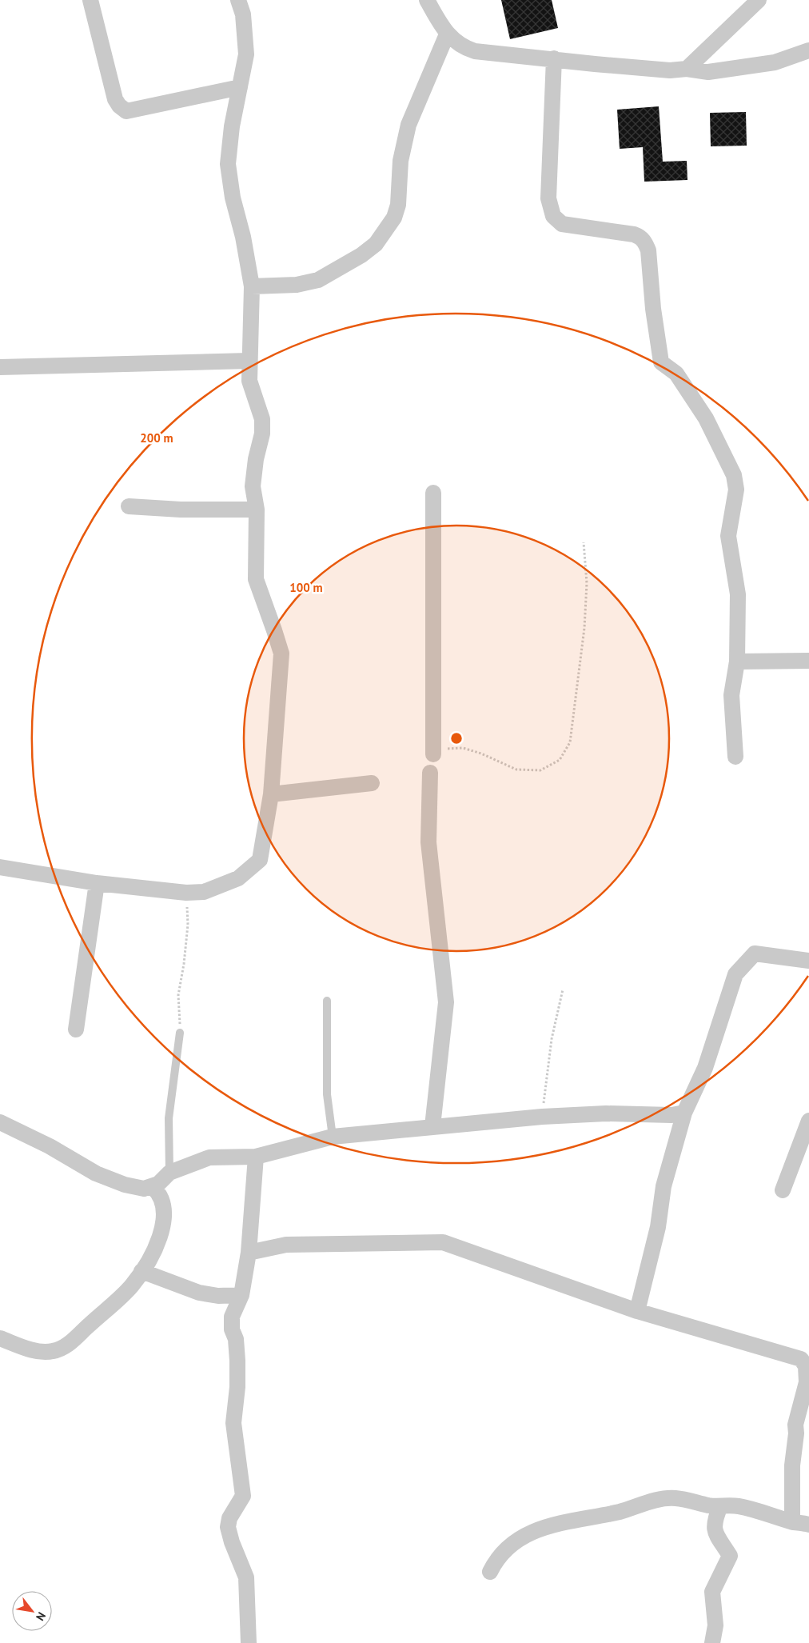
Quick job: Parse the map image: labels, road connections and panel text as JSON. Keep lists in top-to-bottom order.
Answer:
{
  "north": "bottom right",
  "rings": ["200 m", "100 m"]
}
